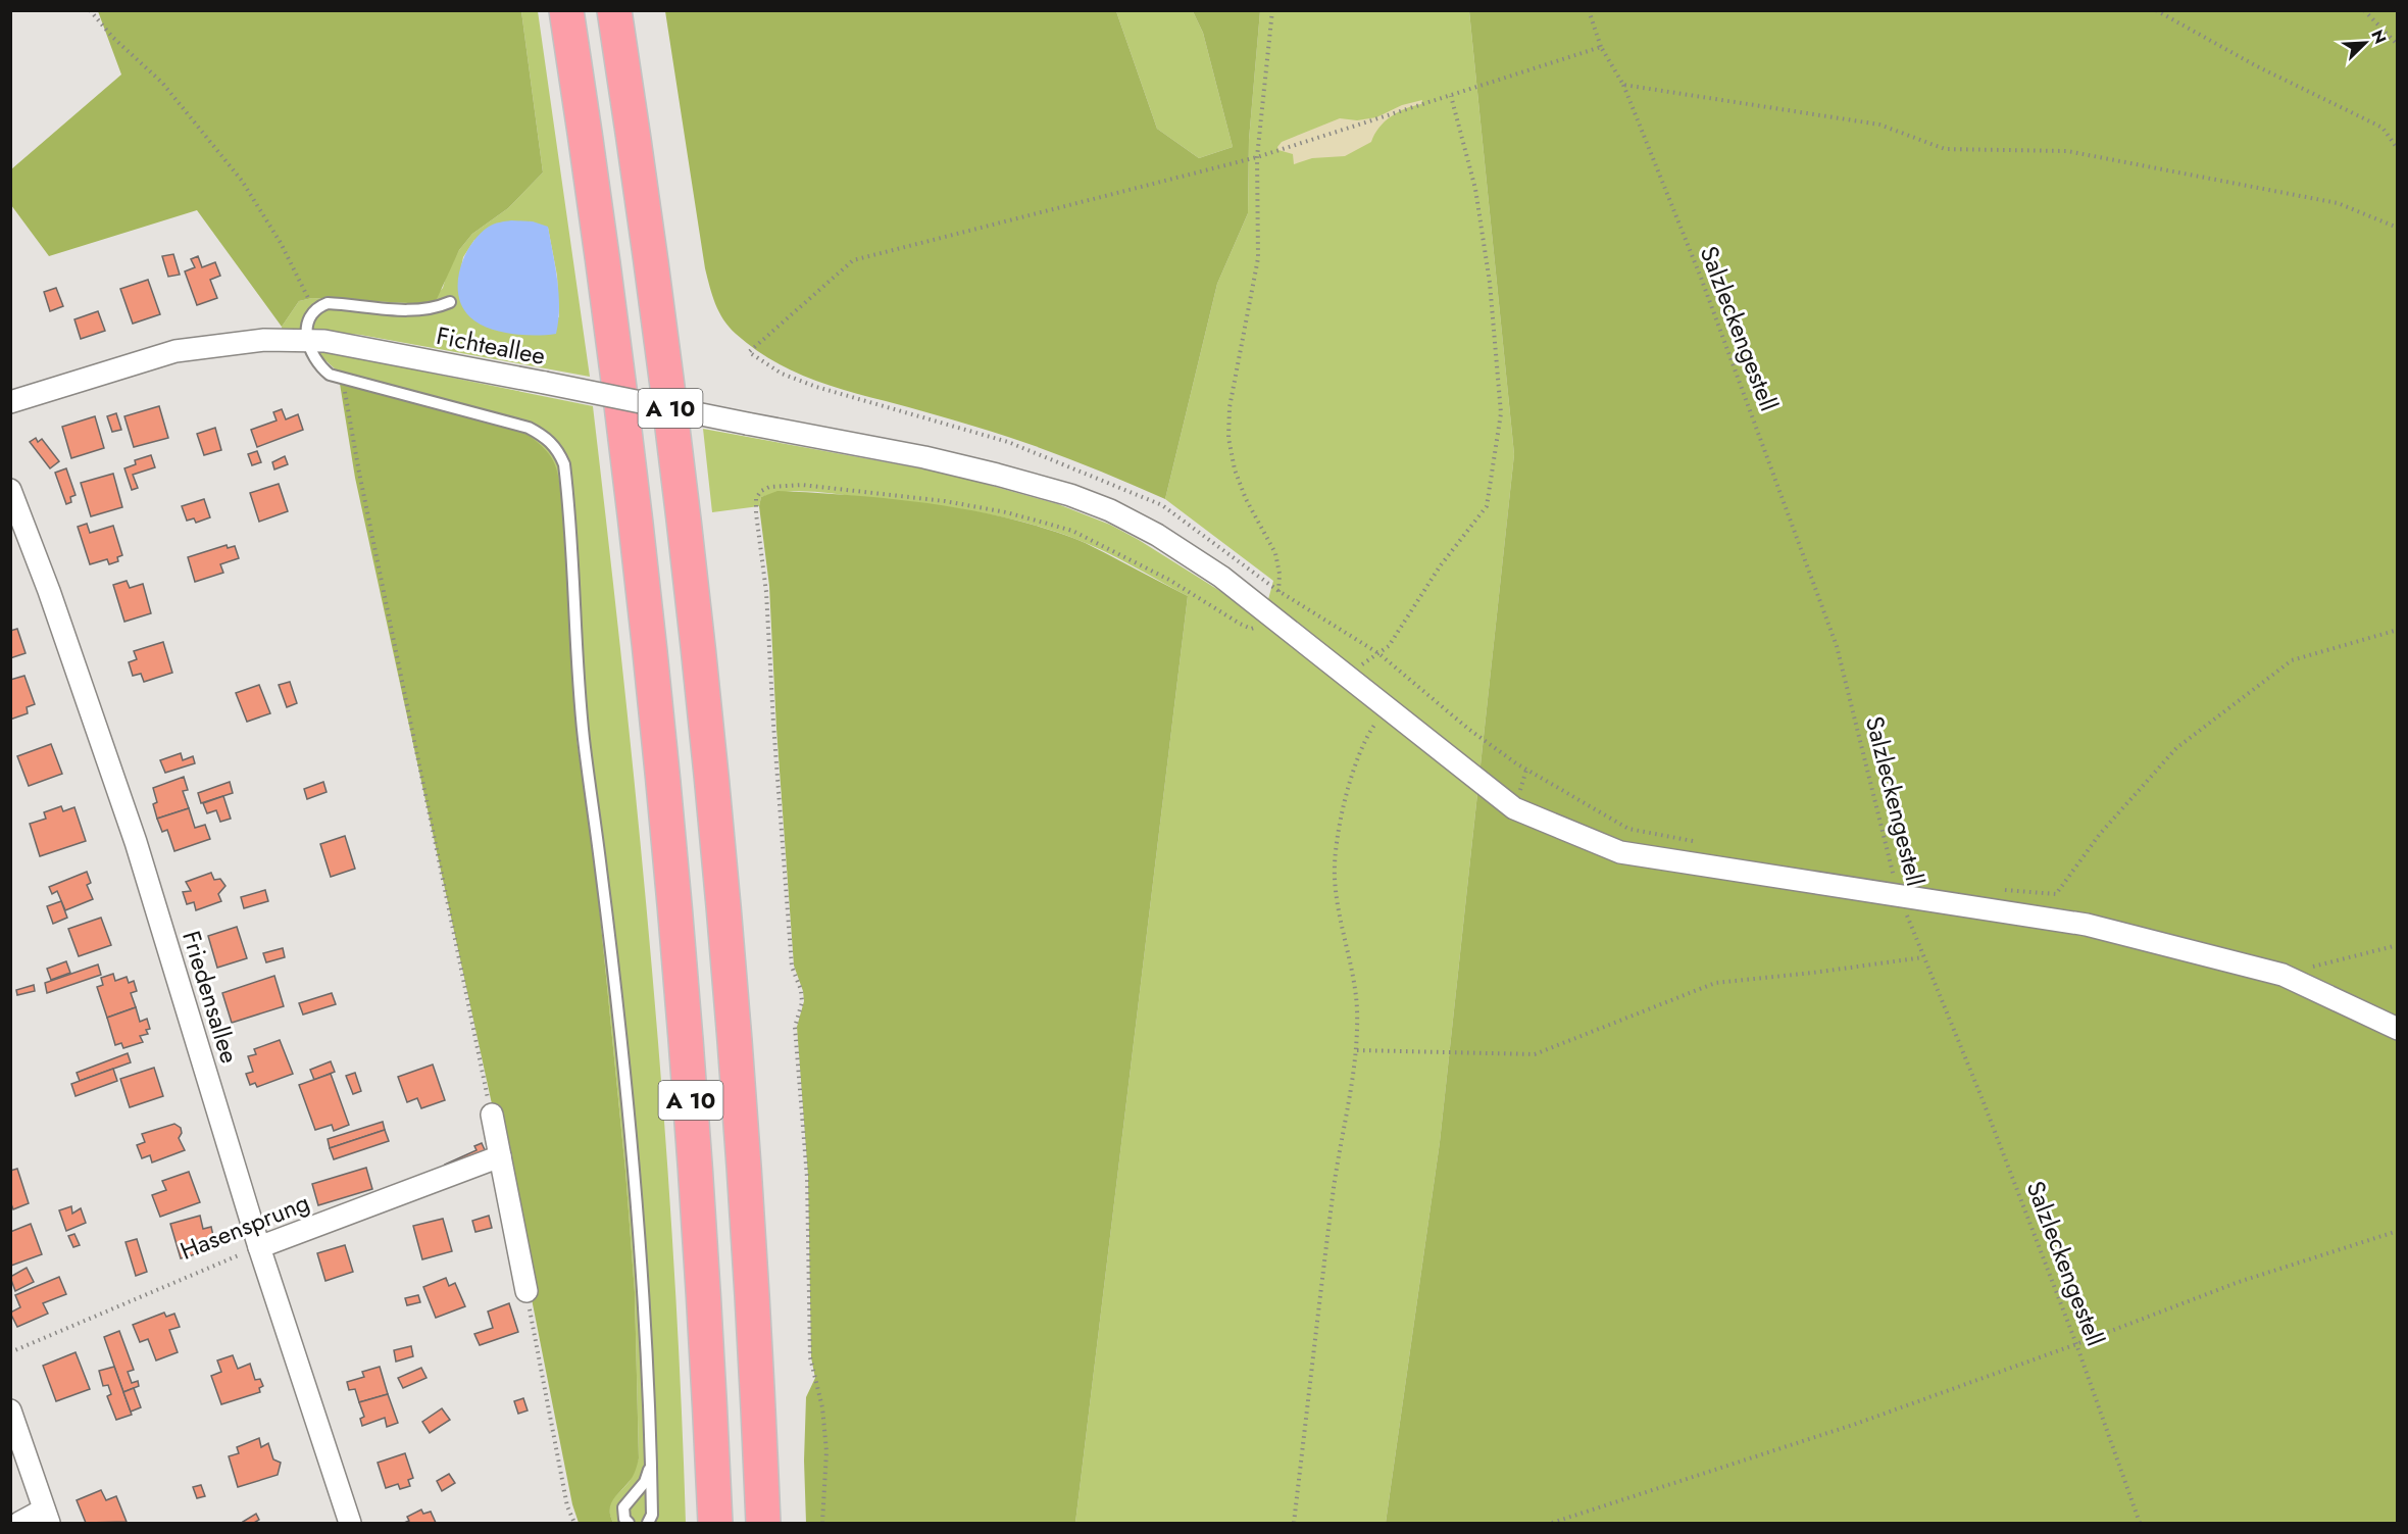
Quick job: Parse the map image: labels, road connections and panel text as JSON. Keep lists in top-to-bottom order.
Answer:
{
  "streets": {
    "highway": ["A 10"],
    "street": ["Fichteallee", "Friedensallee", "Hasensprung"],
    "path": ["Salzleckengestell"]
  },
  "crossings": [
    ["Salzleckengestell", "Fichteallee"],
    ["Friedensallee", "Hasensprung"]
  ],
  "north": "top right"
}
